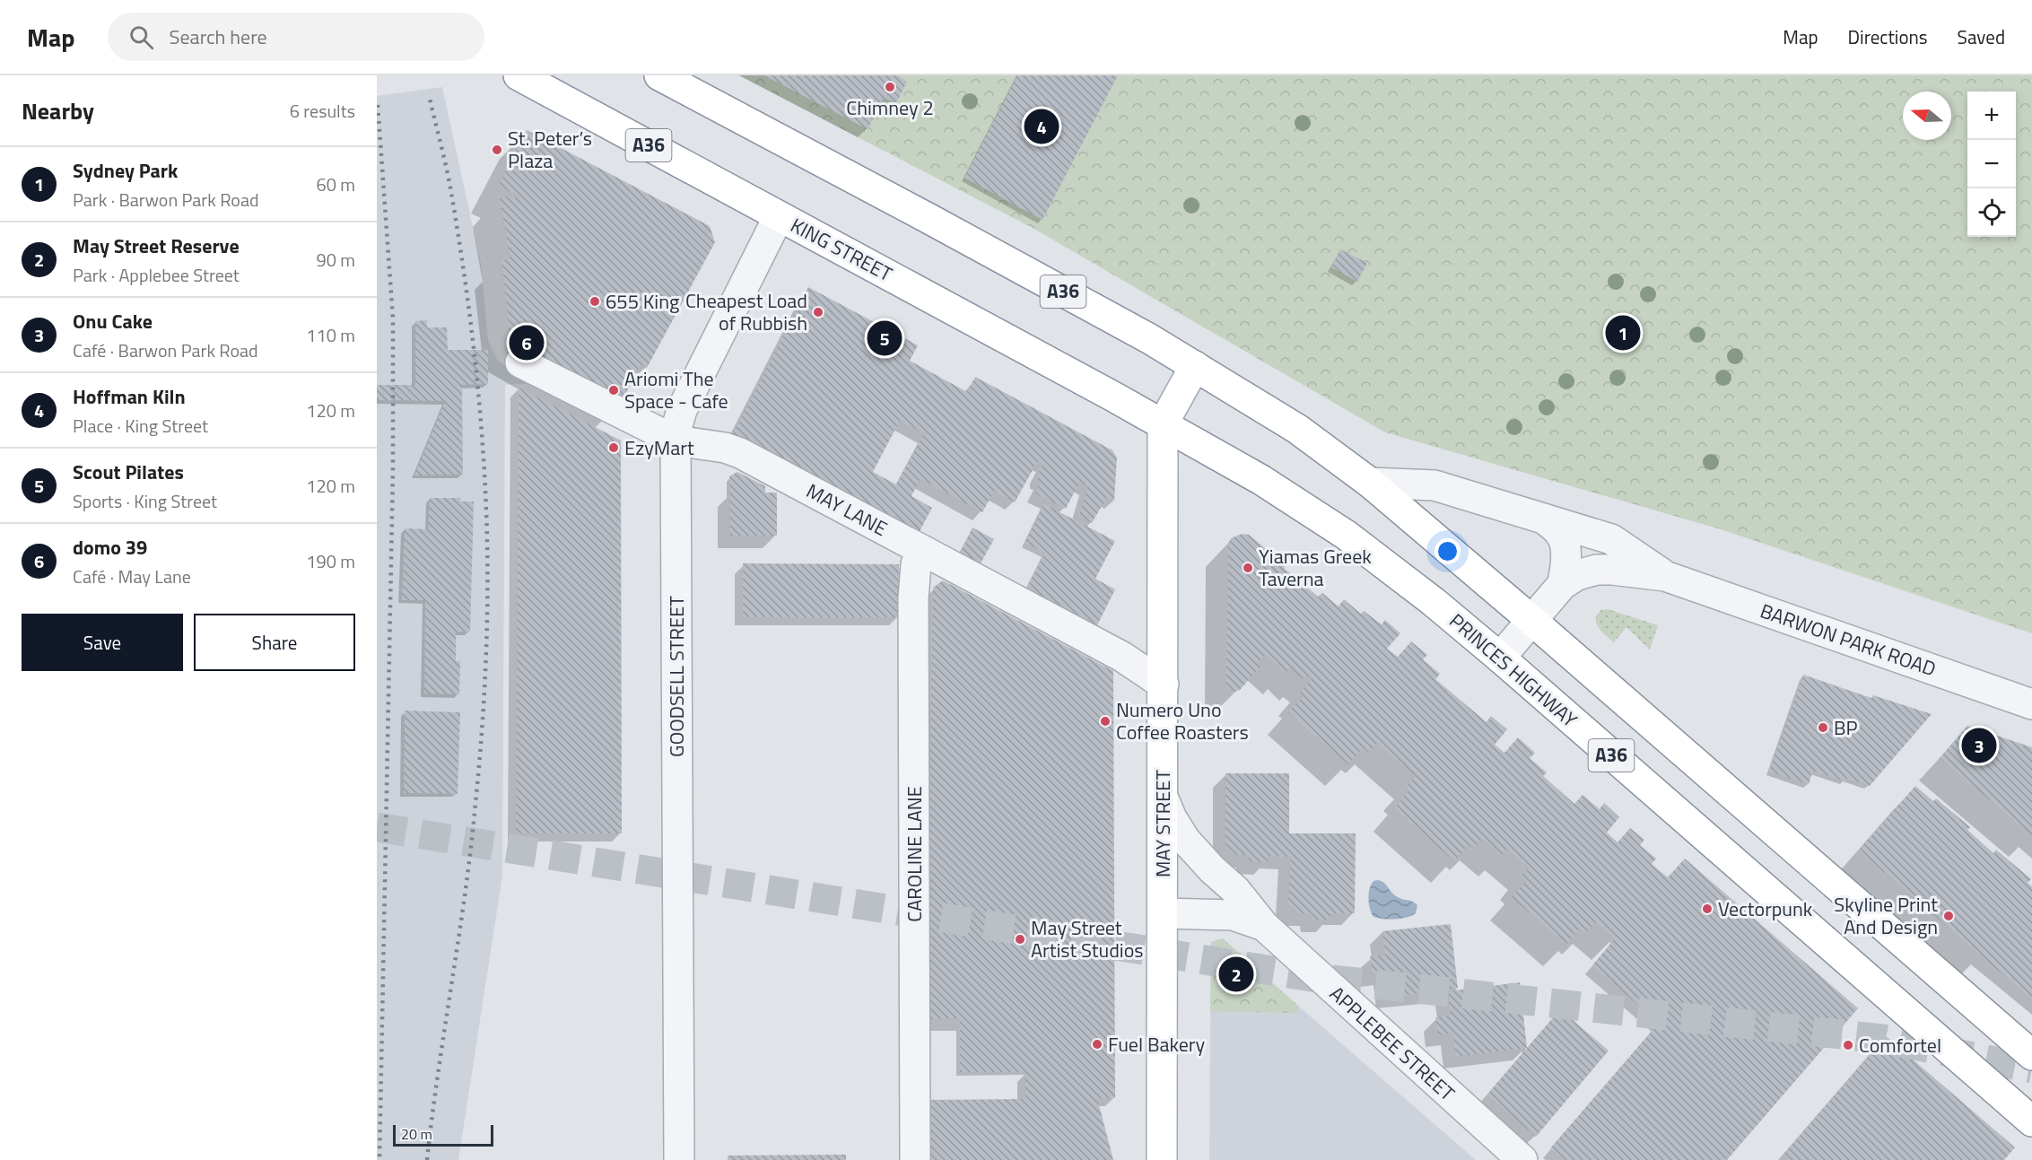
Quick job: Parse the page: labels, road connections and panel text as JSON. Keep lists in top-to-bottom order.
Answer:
{
  "streets": {
    "main road": [
      "A36",
      "KING STREET",
      "PRINCES HIGHWAY",
      "MAY STREET"
    ],
    "street": [
      "MAY LANE",
      "BARWON PARK ROAD",
      "GOODSELL STREET",
      "CAROLINE LANE",
      "APPLEBEE STREET"
    ]
  },
  "crossings": [
    ["A36", "BARWON PARK ROAD"],
    ["A36", "MAY STREET"],
    ["KING STREET", "PRINCES HIGHWAY"],
    ["KING STREET", "GOODSELL STREET"],
    ["KING STREET", "MAY STREET"],
    ["MAY LANE", "GOODSELL STREET"],
    ["MAY LANE", "MAY STREET"],
    ["MAY LANE", "CAROLINE LANE"],
    ["BARWON PARK ROAD", "PRINCES HIGHWAY"],
    ["PRINCES HIGHWAY", "MAY STREET"],
    ["MAY STREET", "APPLEBEE STREET"]
  ],
  "places": [
    "Chimney 2",
    "St. Peter’s Plaza",
    "655 King",
    "Cheapest Load of Rubbish",
    "Ariomi The Space - Cafe",
    "EzyMart",
    "Yiamas Greek Taverna",
    "Numero Uno Coffee Roasters",
    "BP",
    "Vectorpunk",
    "Skyline Print And Design",
    "May Street Artist Studios",
    "Fuel Bakery",
    "Comfortel"
  ],
  "scale_bar": "20 m",
  "north": "left",
  "page": {
    "header": "Map",
    "search": "Search here",
    "nav": ["Map", "Directions", "Saved"],
    "heading": ["Nearby", "6 results"],
    "map_buttons": ["+", "−"],
    "pins": [
      "4",
      "1",
      "5",
      "6",
      "3",
      "2"
    ],
    "list": [
      {
        "mark": "1",
        "name": "Sydney Park",
        "note": "Park · Barwon Park Road",
        "value": "60 m"
      },
      {
        "mark": "2",
        "name": "May Street Reserve",
        "note": "Park · Applebee Street",
        "value": "90 m"
      },
      {
        "mark": "3",
        "name": "Onu Cake",
        "note": "Café · Barwon Park Road",
        "value": "110 m"
      },
      {
        "mark": "4",
        "name": "Hoffman Kiln",
        "note": "Place · King Street",
        "value": "120 m"
      },
      {
        "mark": "5",
        "name": "Scout Pilates",
        "note": "Sports · King Street",
        "value": "120 m"
      },
      {
        "mark": "6",
        "name": "domo 39",
        "note": "Café · May Lane",
        "value": "190 m"
      }
    ],
    "buttons": ["Save", "Share"],
    "scale": "20 m"
  }
}
